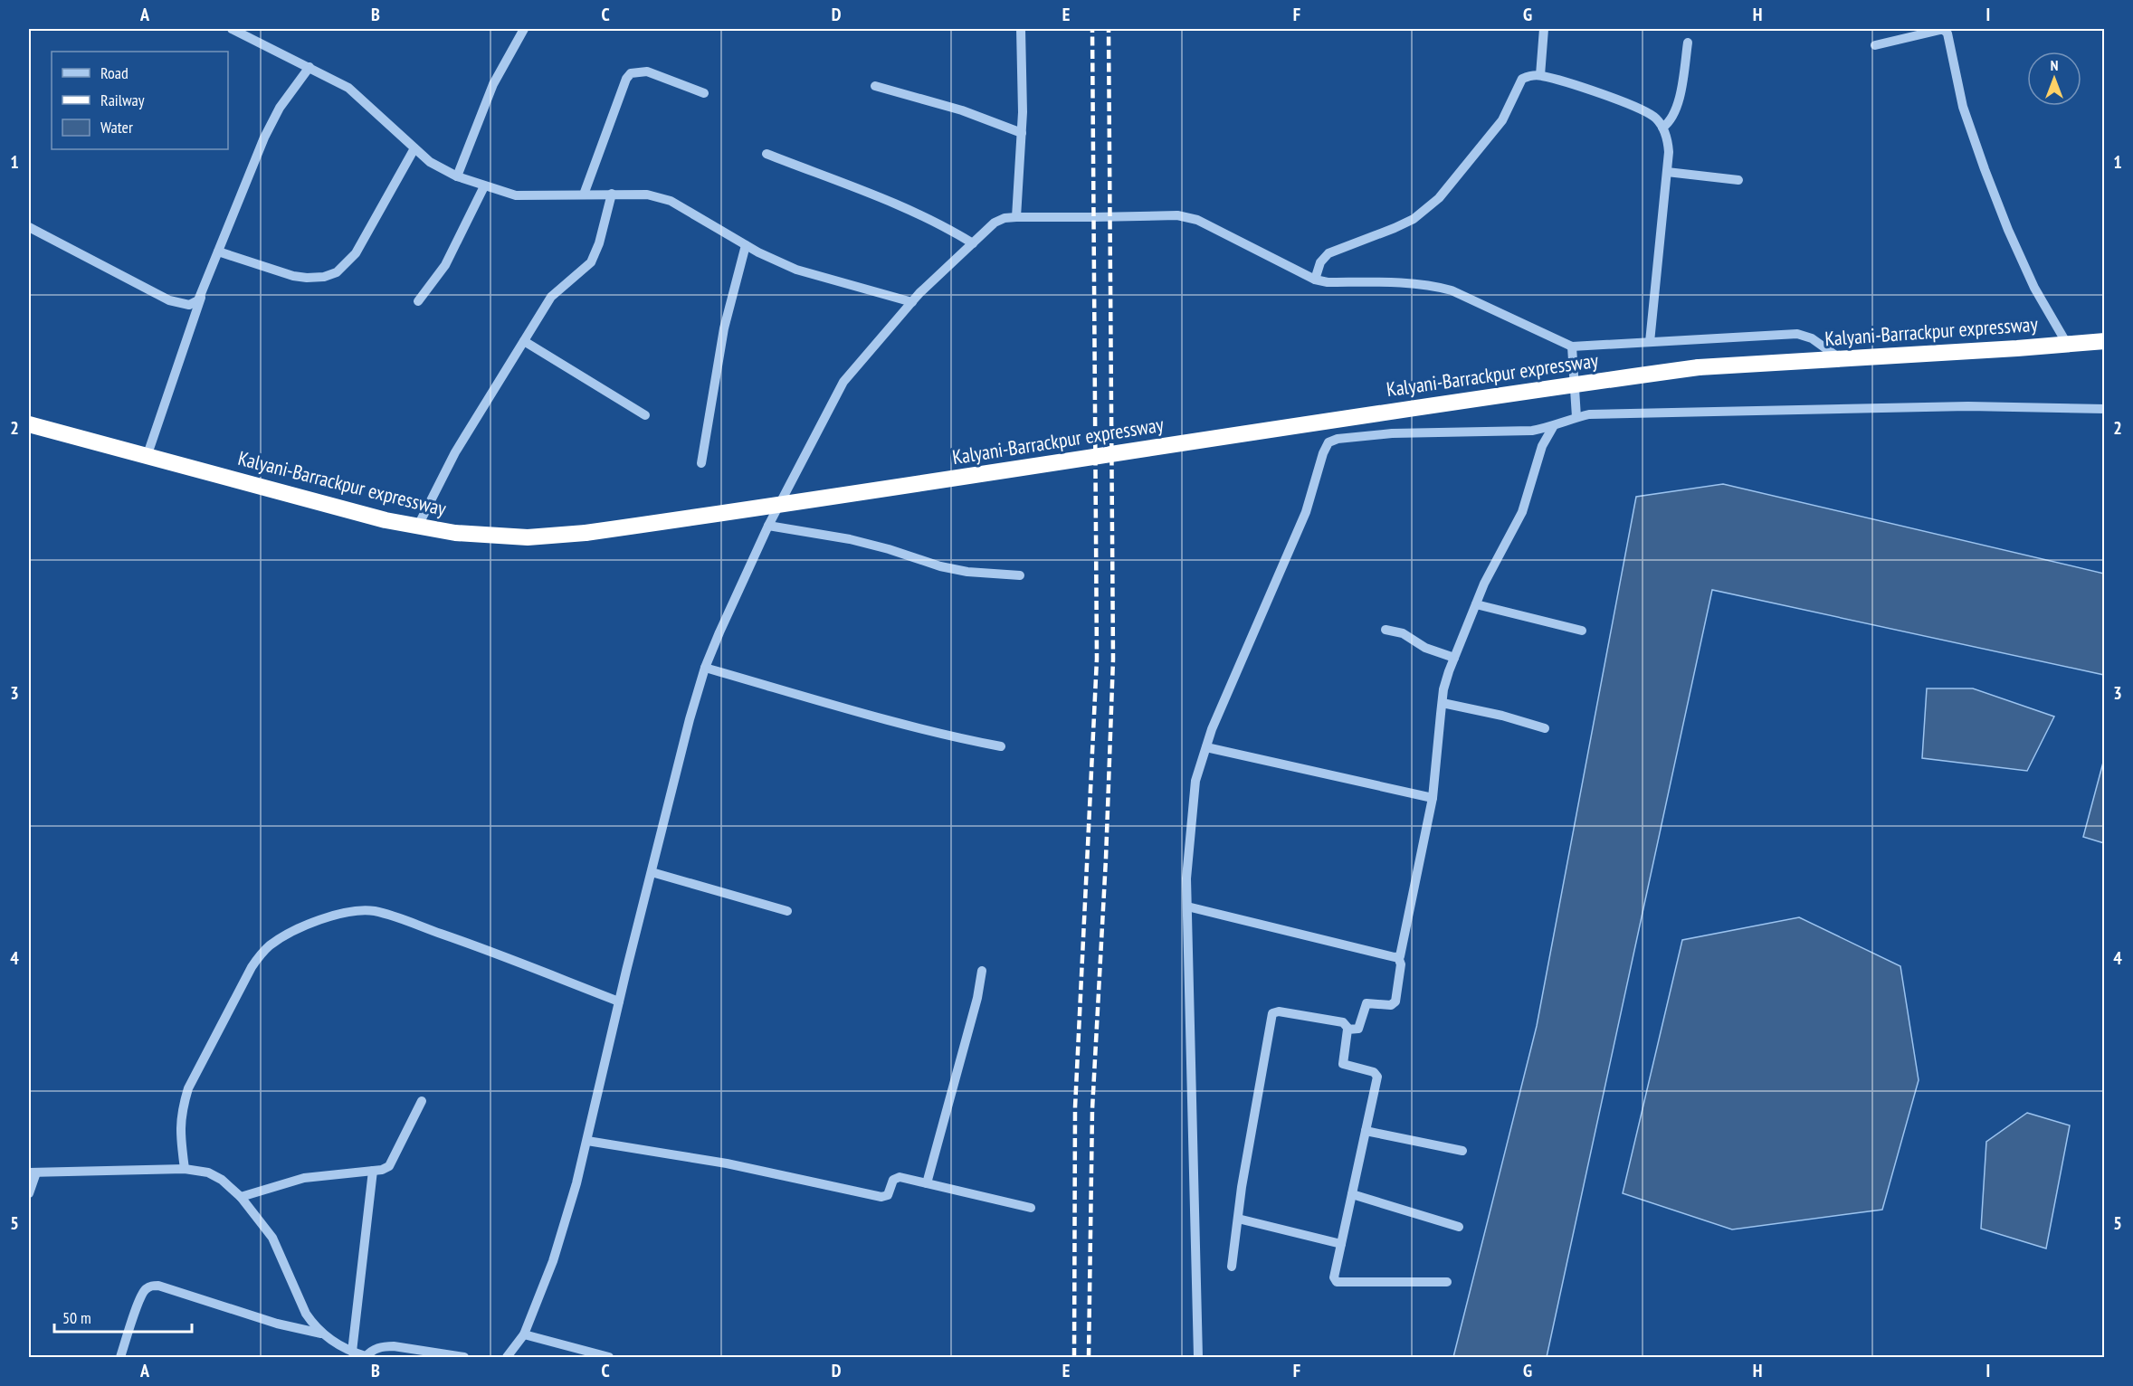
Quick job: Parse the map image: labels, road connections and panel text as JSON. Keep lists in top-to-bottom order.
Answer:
{
  "streets": {
    "highway": ["Kalyani-Barrackpur expressway"]
  },
  "legend": ["Road", "Railway", "Water"],
  "scale_bar": "50 m",
  "north": "top",
  "grid": {
    "columns": [
      "A",
      "B",
      "C",
      "D",
      "E",
      "F",
      "G",
      "H",
      "I"
    ],
    "rows": [
      "1",
      "2",
      "3",
      "4",
      "5"
    ]
  }
}
